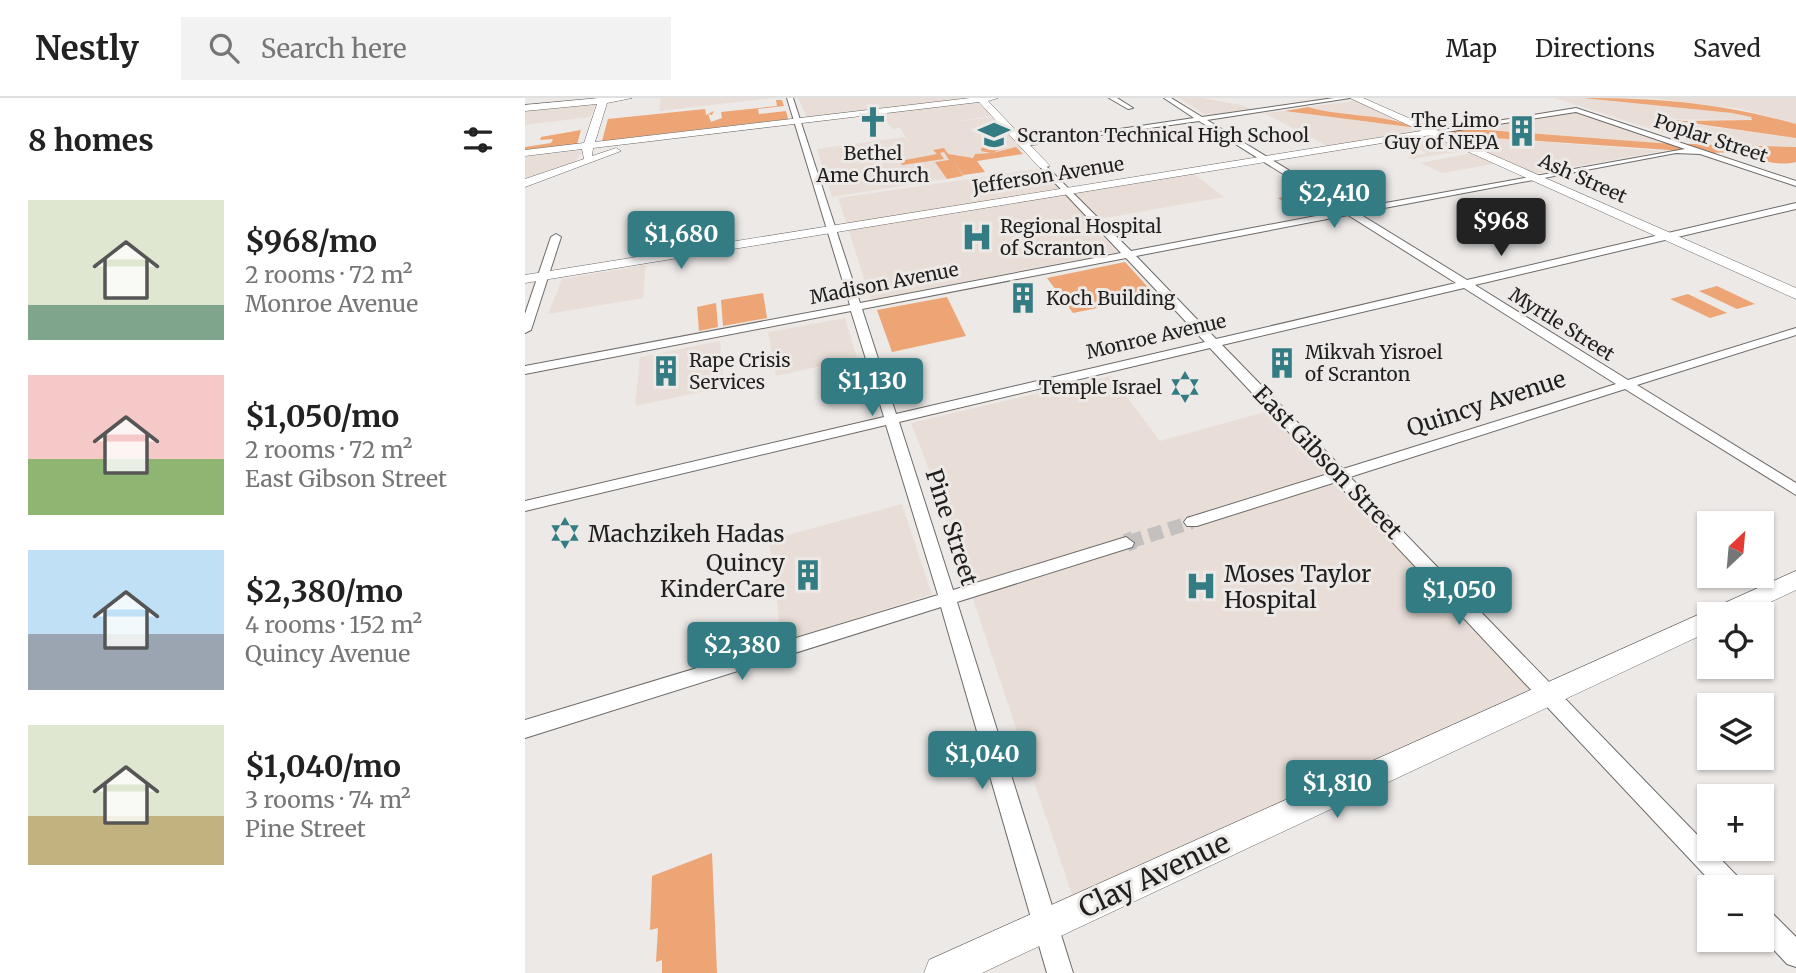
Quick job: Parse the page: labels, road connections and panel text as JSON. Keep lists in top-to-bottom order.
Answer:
{
  "streets": {
    "main road": ["Clay Avenue"],
    "street": [
      "Poplar Street",
      "Jefferson Avenue",
      "Ash Street",
      "Madison Avenue",
      "Myrtle Street",
      "Monroe Avenue",
      "Quincy Avenue",
      "East Gibson Street",
      "Pine Street"
    ]
  },
  "crossings": [
    ["Poplar Street", "Jefferson Avenue"],
    ["Poplar Street", "Madison Avenue"],
    ["Jefferson Avenue", "Ash Street"],
    ["Jefferson Avenue", "Myrtle Street"],
    ["Jefferson Avenue", "East Gibson Street"],
    ["Jefferson Avenue", "Pine Street"],
    ["Ash Street", "Madison Avenue"],
    ["Ash Street", "Monroe Avenue"],
    ["Madison Avenue", "Myrtle Street"],
    ["Madison Avenue", "East Gibson Street"],
    ["Madison Avenue", "Pine Street"],
    ["Myrtle Street", "Monroe Avenue"],
    ["Myrtle Street", "Quincy Avenue"],
    ["Monroe Avenue", "East Gibson Street"],
    ["Monroe Avenue", "Pine Street"],
    ["Quincy Avenue", "East Gibson Street"],
    ["East Gibson Street", "Clay Avenue"],
    ["Pine Street", "Clay Avenue"]
  ],
  "places": {
    "church": ["Bethel Ame Church"],
    "building": [
      "The Limo Guy of NEPA",
      "Koch Building",
      "Mikvah Yisroel of Scranton",
      "Rape Crisis Services",
      "Quincy KinderCare"
    ],
    "school or university": ["Scranton Technical High School"],
    "hospital": ["Regional Hospital of Scranton", "Moses Taylor Hospital"],
    "synagogue": ["Temple Israel", "Machzikeh Hadas"]
  },
  "north": "top right",
  "page": {
    "header": "Nestly",
    "search": "Search here",
    "nav": ["Map", "Directions", "Saved"],
    "heading": "8 homes",
    "price": [
      "$2,410",
      "$968",
      "$1,680",
      "$1,130",
      "$1,050",
      "$2,380",
      "$1,040",
      "$1,810"
    ],
    "list": [
      {
        "name": "$968/mo",
        "note": "2 rooms · 72 m² · Monroe Avenue"
      },
      {
        "name": "$1,050/mo",
        "note": "2 rooms · 72 m² · East Gibson Street"
      },
      {
        "name": "$2,380/mo",
        "note": "4 rooms · 152 m² · Quincy Avenue"
      },
      {
        "name": "$1,040/mo",
        "note": "3 rooms · 74 m² · Pine Street"
      }
    ],
    "map_buttons": ["+", "−"]
  }
}
